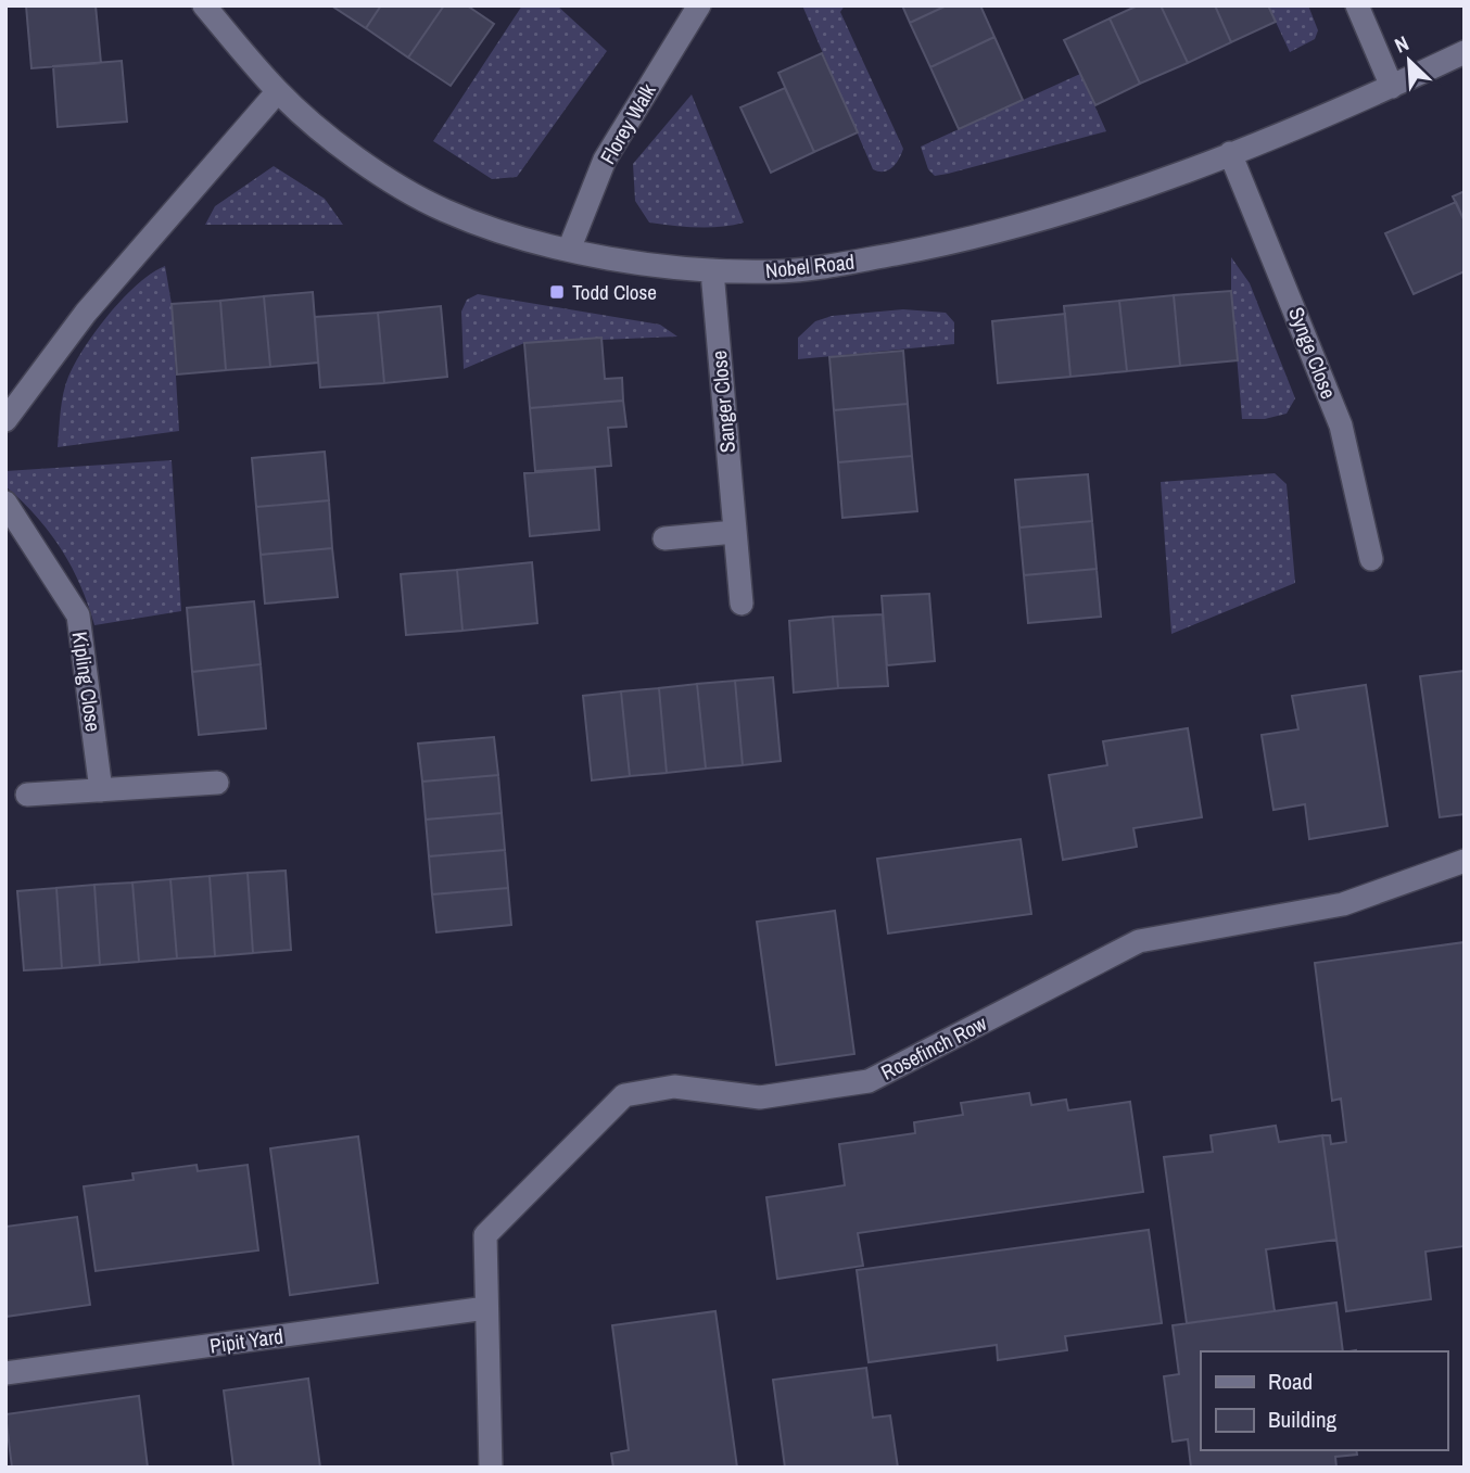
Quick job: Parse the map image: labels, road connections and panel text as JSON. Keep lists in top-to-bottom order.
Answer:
{
  "streets": {
    "street": [
      "Florey Walk",
      "Nobel Road",
      "Synge Close",
      "Sanger Close",
      "Kipling Close",
      "Rosefinch Row",
      "Pipit Yard"
    ]
  },
  "crossings": [
    ["Florey Walk", "Nobel Road"],
    ["Nobel Road", "Synge Close"],
    ["Nobel Road", "Sanger Close"],
    ["Rosefinch Row", "Pipit Yard"]
  ],
  "places": {
    "transit": ["Todd Close"]
  },
  "legend": ["Road", "Building"],
  "north": "top left"
}
